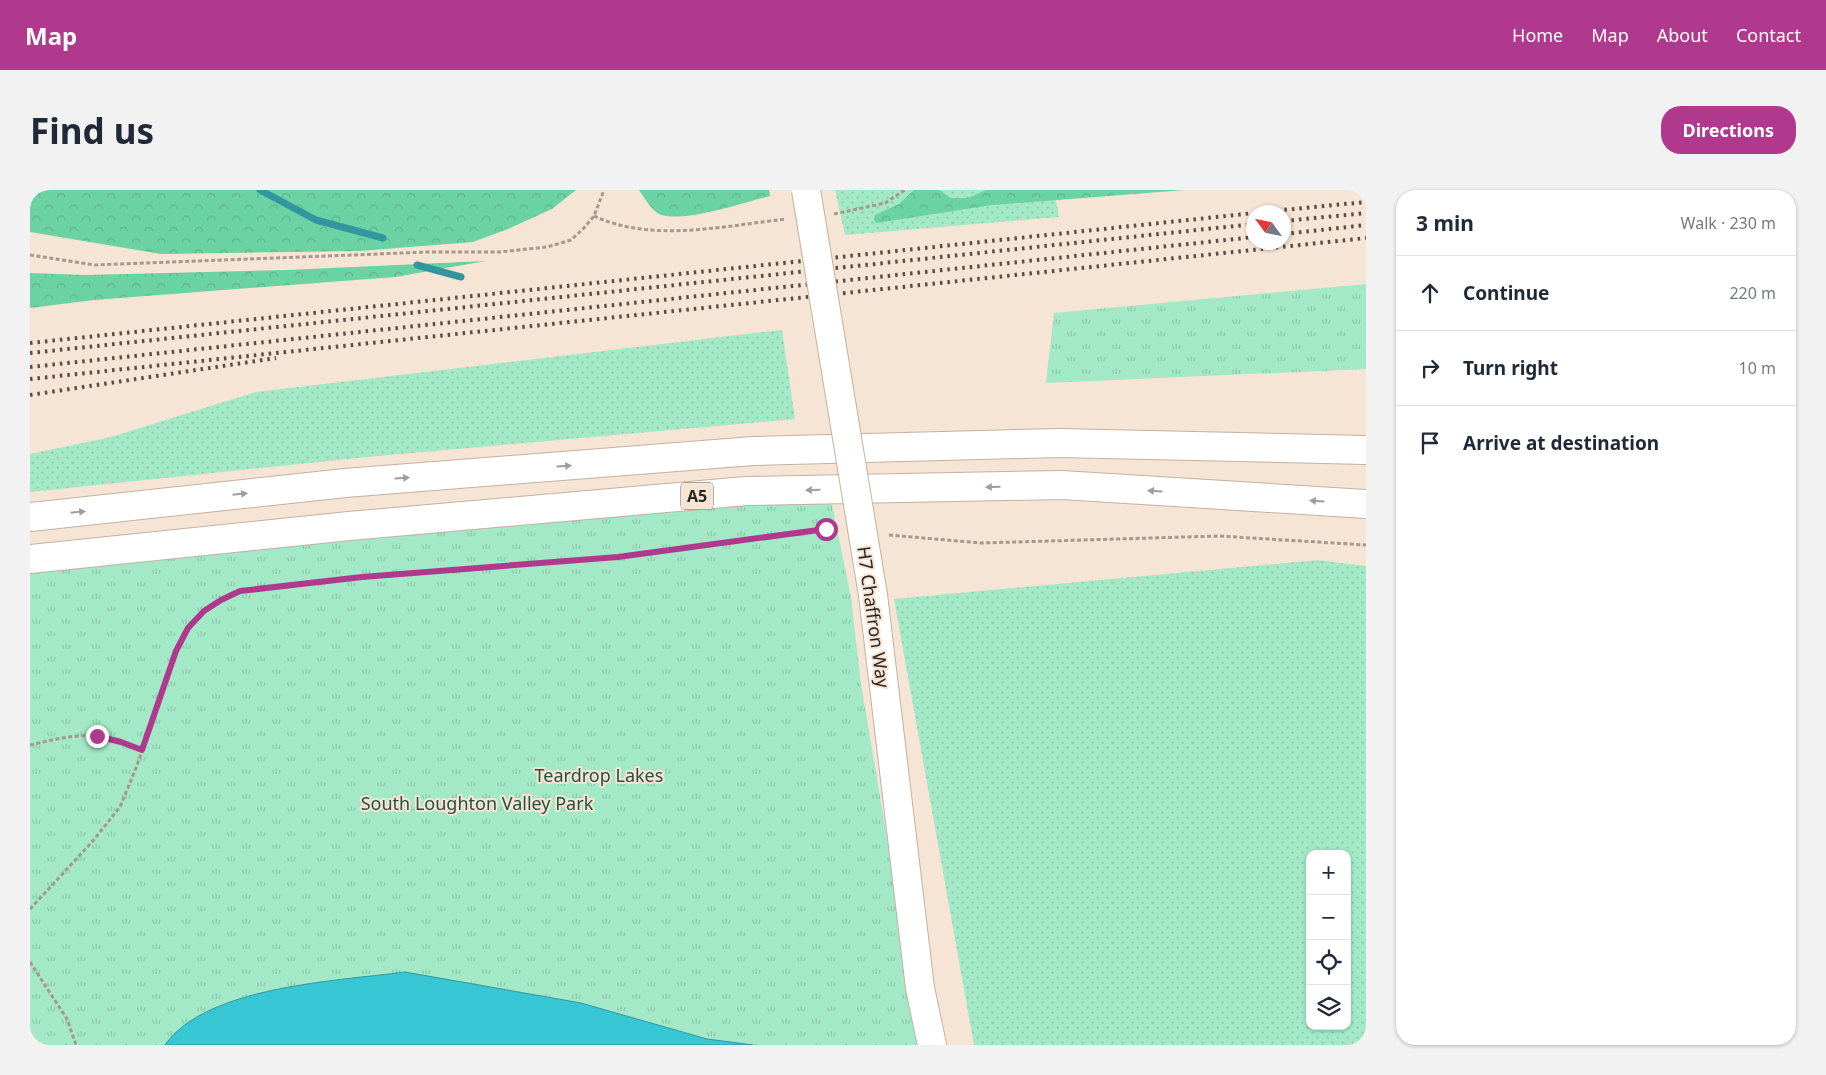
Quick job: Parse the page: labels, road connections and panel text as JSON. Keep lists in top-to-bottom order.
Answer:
{
  "streets": {
    "main road": ["A5", "H7 Chaffron Way"]
  },
  "parks": ["Teardrop Lakes", "South Loughton Valley Park"],
  "north": "top left",
  "page": {
    "header": "Map",
    "nav": [
      "Home",
      "Map",
      "About",
      "Contact"
    ],
    "buttons": "Directions",
    "title": "Find us",
    "heading": ["3 min", "Walk · 230 m"],
    "list": [
      ["Continue", "220 m"],
      ["Turn right", "10 m"],
      "Arrive at destination"
    ],
    "map_buttons": ["+", "−"]
  }
}
